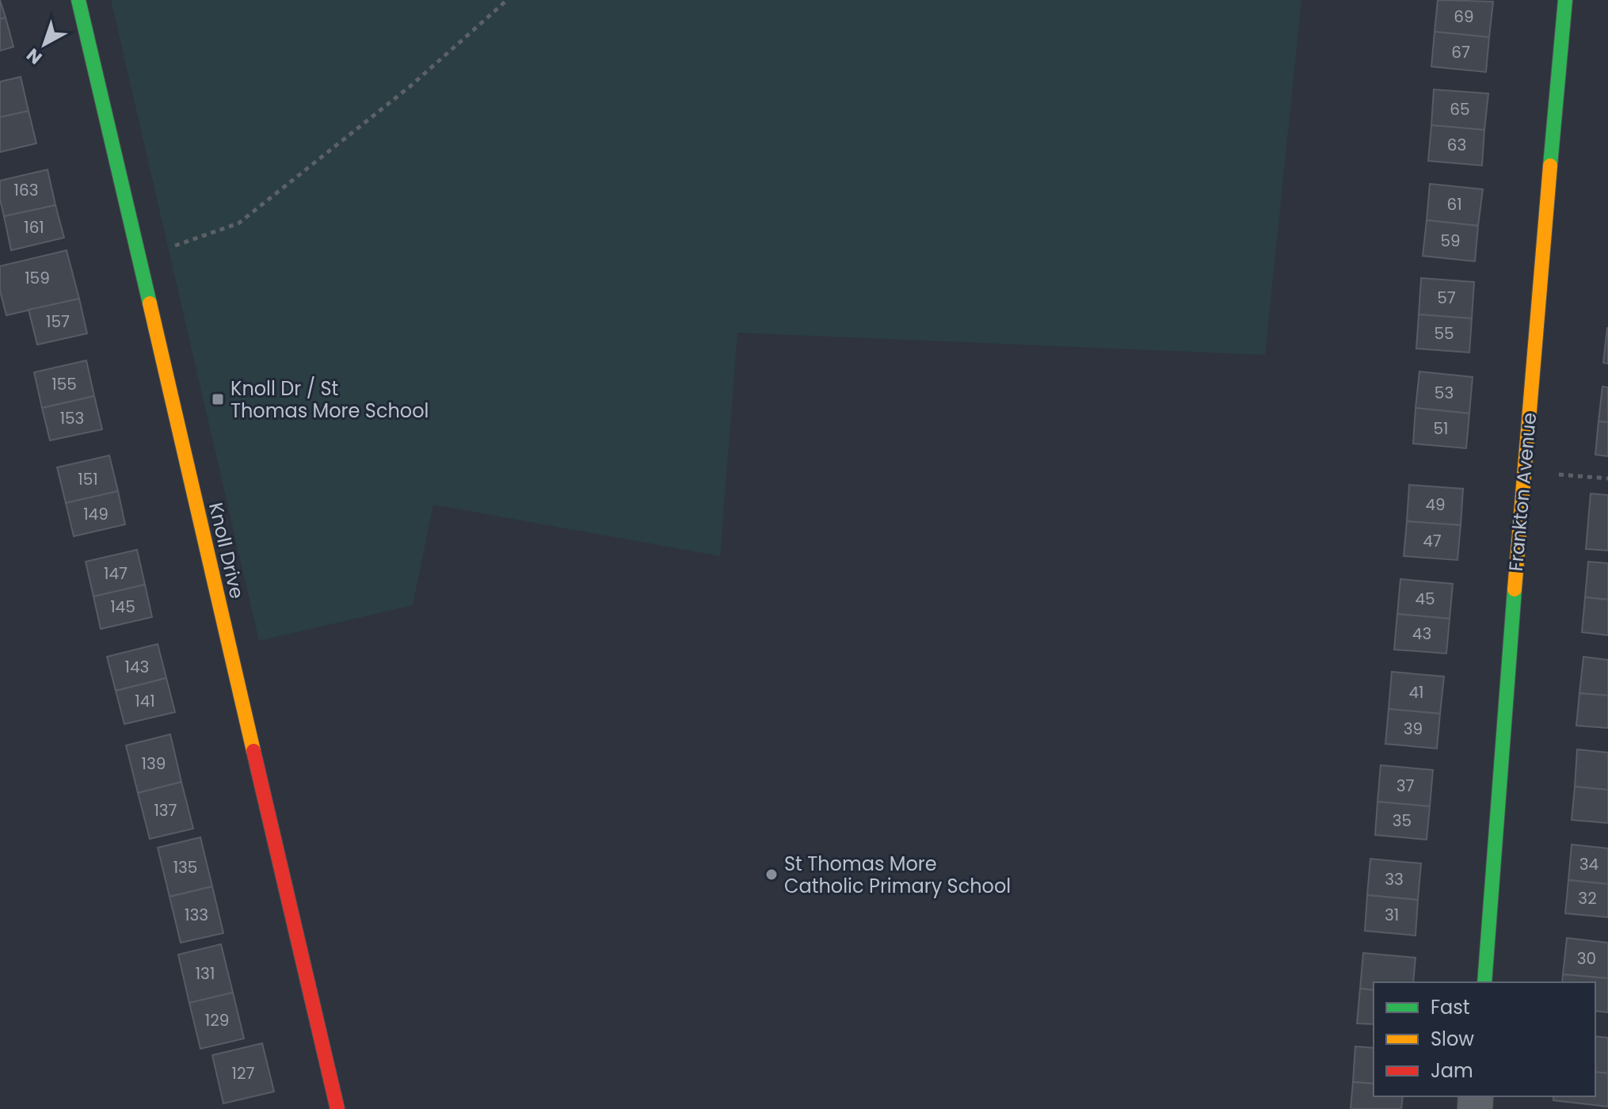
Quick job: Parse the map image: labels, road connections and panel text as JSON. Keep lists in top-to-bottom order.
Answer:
{
  "streets": {
    "street": ["Frankton Avenue", "Knoll Drive"]
  },
  "places": {
    "transit": ["Knoll Dr / St Thomas More School"],
    "other": ["St Thomas More Catholic Primary School"]
  },
  "house_numbers": [
    "69",
    "67",
    "65",
    "63",
    "163",
    "61",
    "161",
    "59",
    "159",
    "57",
    "157",
    "55",
    "155",
    "53",
    "153",
    "51",
    "151",
    "49",
    "149",
    "47",
    "147",
    "45",
    "145",
    "43",
    "143",
    "41",
    "141",
    "39",
    "139",
    "37",
    "137",
    "35",
    "34",
    "135",
    "33",
    "32",
    "133",
    "31",
    "30",
    "131",
    "129",
    "127"
  ],
  "legend": ["Fast", "Slow", "Jam"],
  "north": "bottom left"
}
